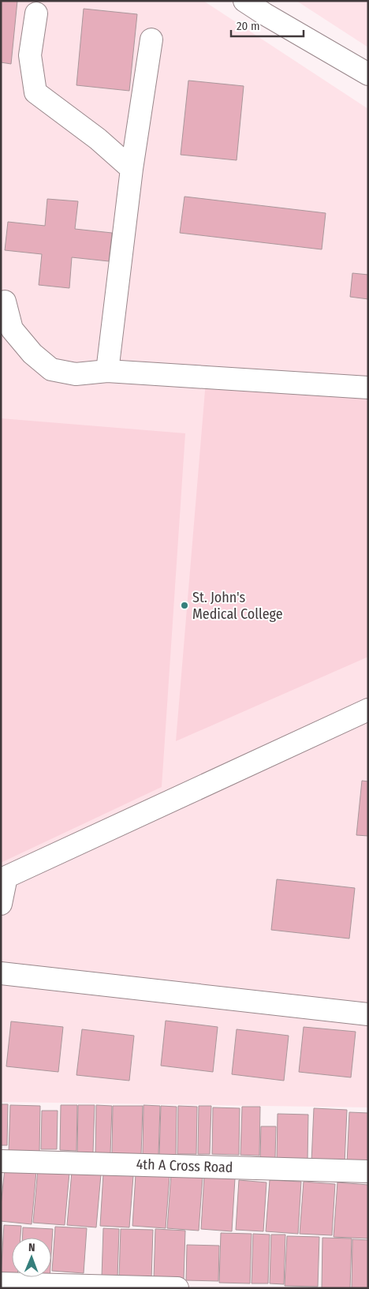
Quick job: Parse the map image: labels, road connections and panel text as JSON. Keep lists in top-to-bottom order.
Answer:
{
  "streets": {
    "street": ["4th A Cross Road"]
  },
  "places": ["St. John's Medical College"],
  "scale_bar": "20 m",
  "north": "top"
}
